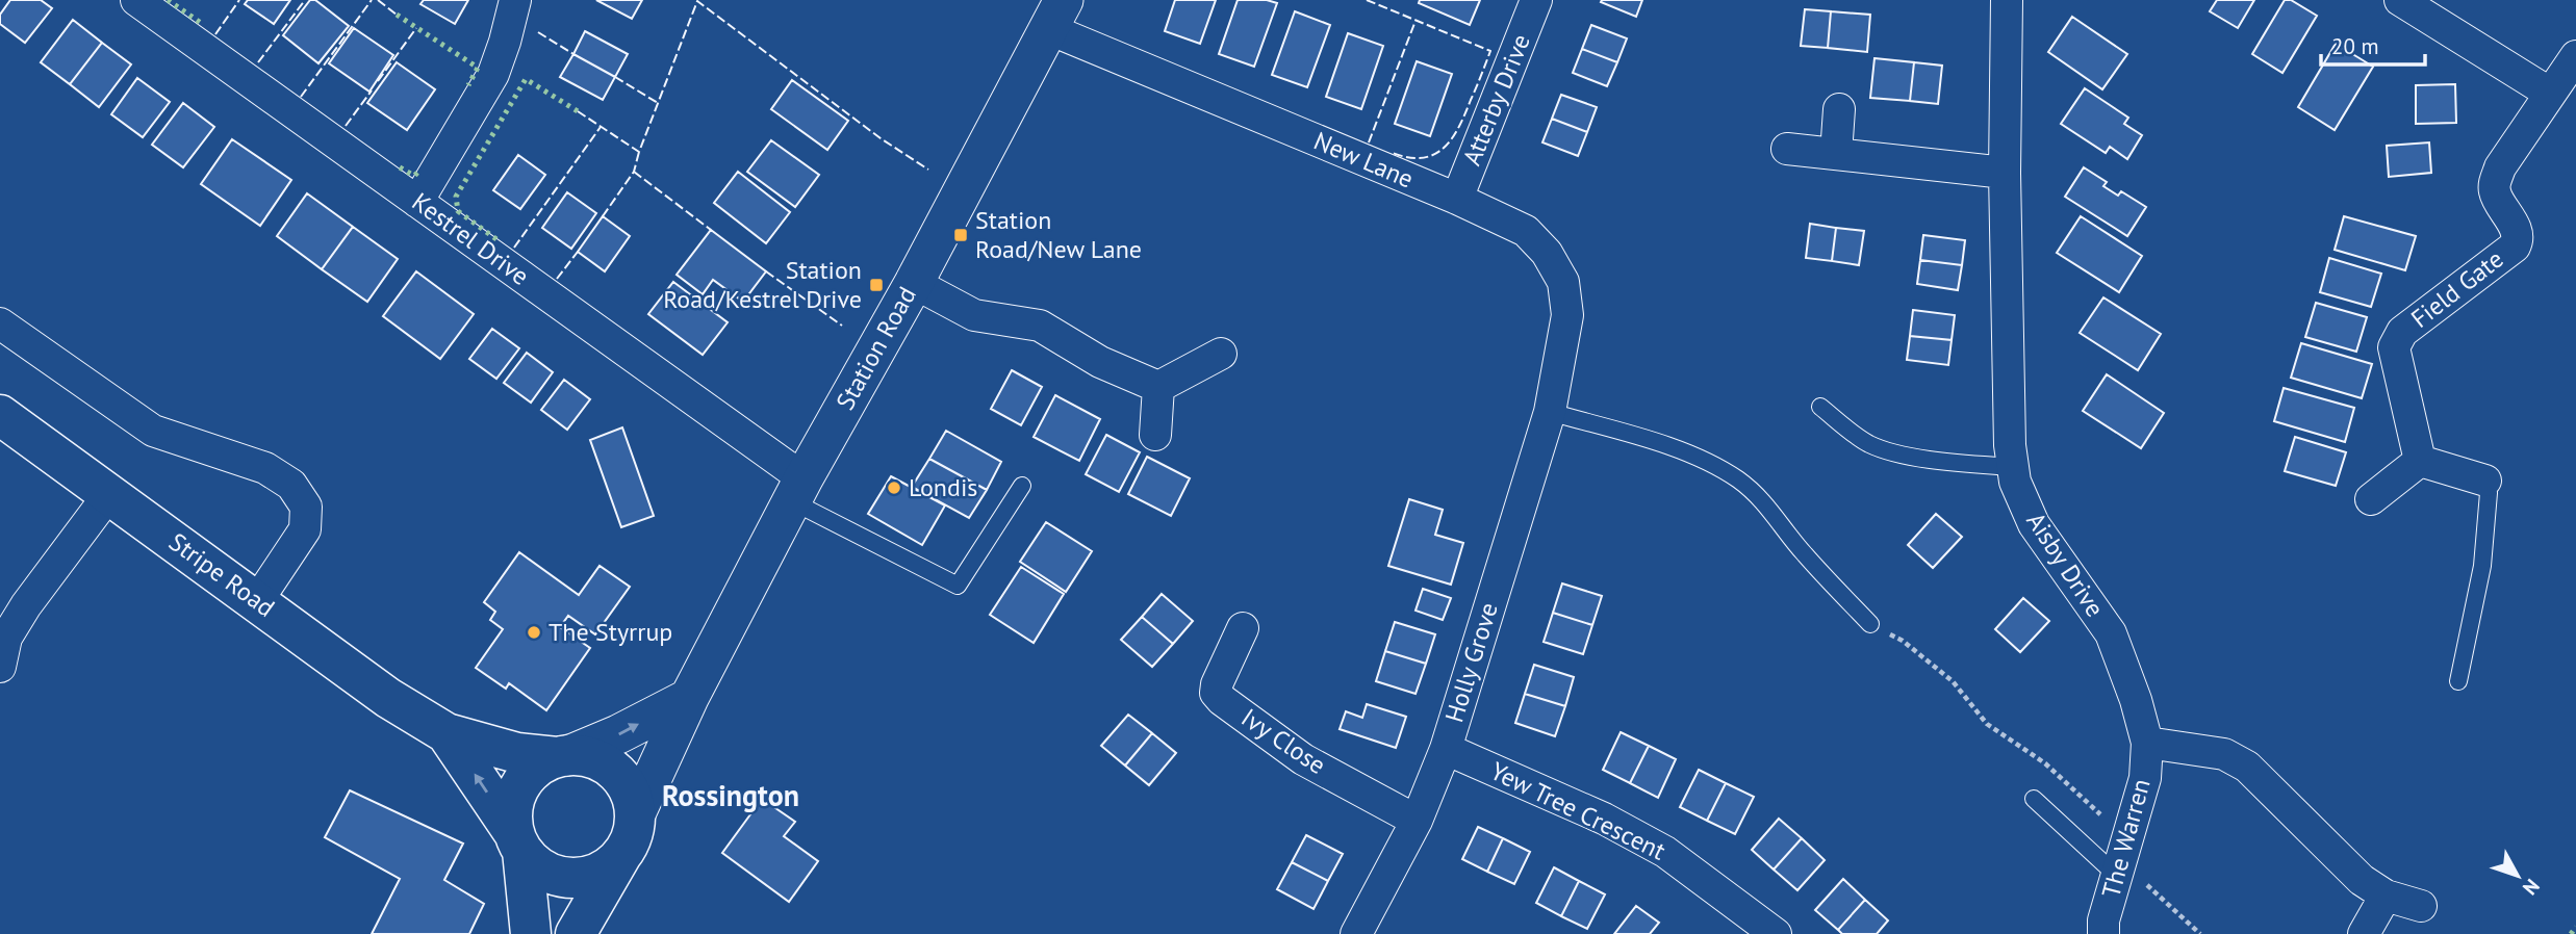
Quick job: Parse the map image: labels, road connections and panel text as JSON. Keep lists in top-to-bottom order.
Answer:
{
  "streets": {
    "main road": ["Stripe Road"],
    "street": [
      "Atterby Drive",
      "New Lane",
      "Kestrel Drive",
      "Field Gate",
      "Station Road",
      "Aisby Drive",
      "Holly Grove",
      "Ivy Close",
      "Yew Tree Crescent",
      "The Warren"
    ]
  },
  "crossings": [
    ["Atterby Drive", "New Lane"],
    ["New Lane", "Station Road"],
    ["New Lane", "Holly Grove"],
    ["Kestrel Drive", "Station Road"],
    ["Station Road", "Stripe Road"],
    ["Aisby Drive", "The Warren"],
    ["Holly Grove", "Ivy Close"],
    ["Holly Grove", "Yew Tree Crescent"]
  ],
  "districts": ["Rossington"],
  "places": {
    "transit": ["Station Road/New Lane", "Station Road/Kestrel Drive"],
    "other": ["Londis", "The Styrrup"]
  },
  "scale_bar": "20 m",
  "north": "bottom right"
}
